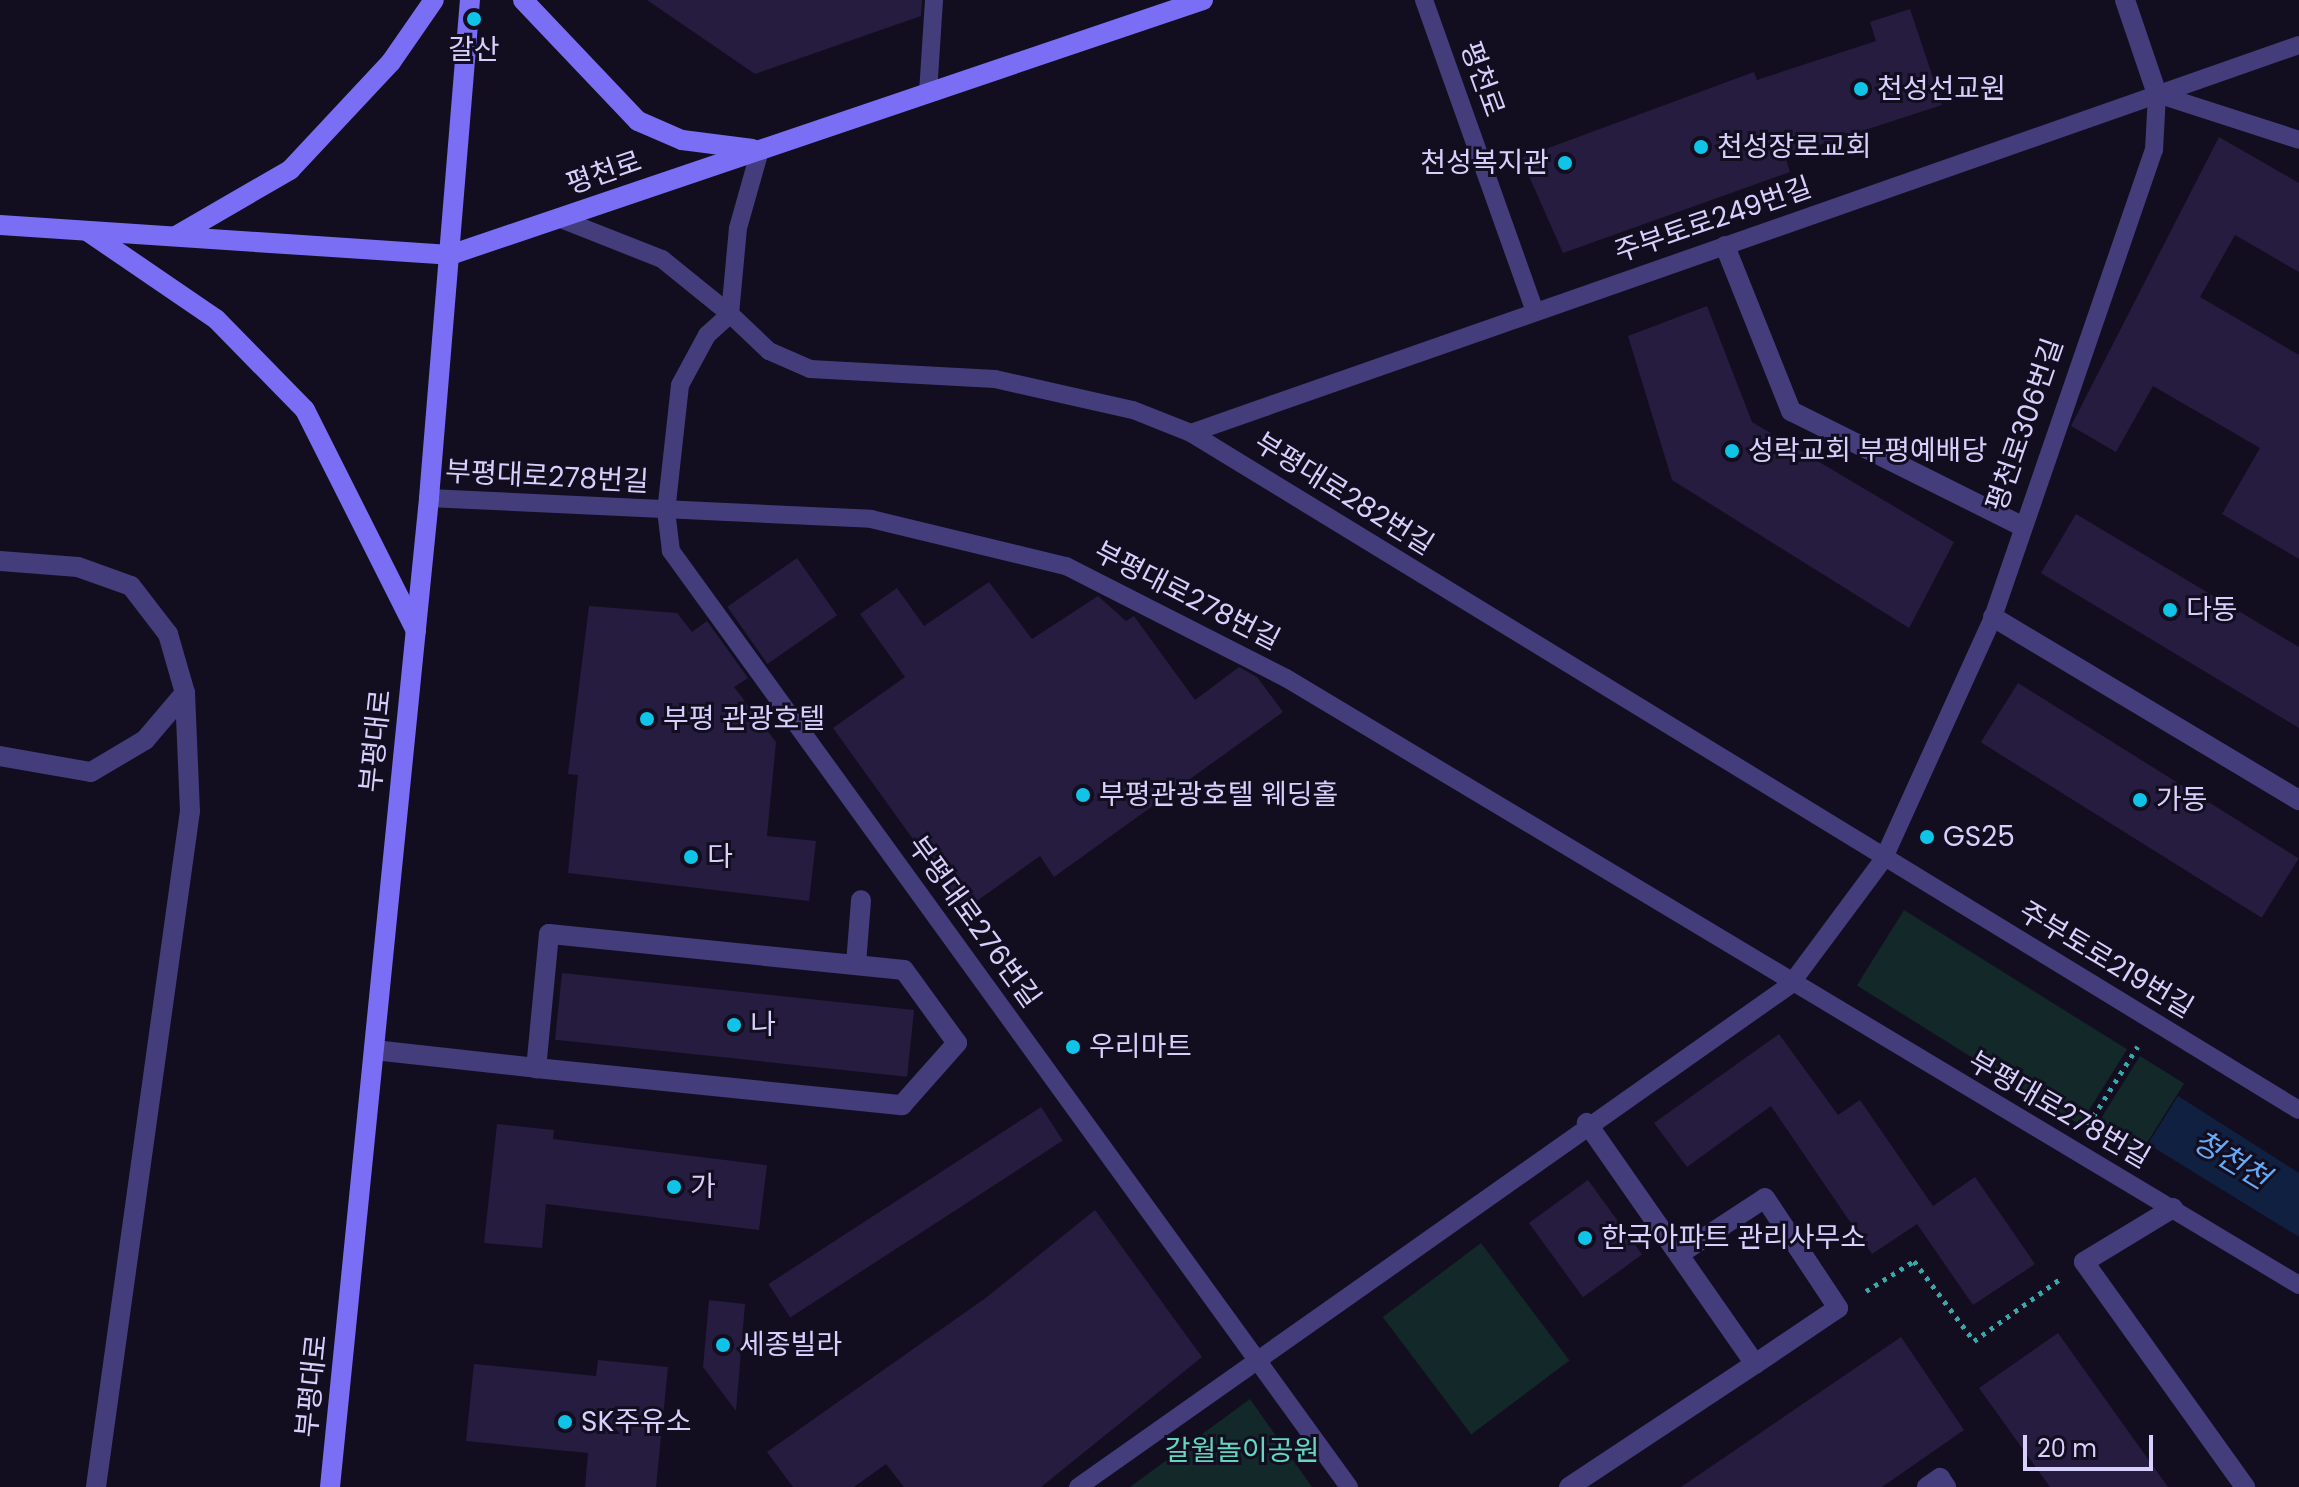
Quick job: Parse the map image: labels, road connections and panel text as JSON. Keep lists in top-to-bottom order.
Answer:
{
  "streets": {
    "main road": ["평천로", "부평대로"],
    "street": ["평천로306번길"],
    "lane": [
      "주부토로249번길",
      "부평대로278번길",
      "부평대로282번길",
      "부평대로276번길",
      "주부토로219번길"
    ]
  },
  "crossings": [
    ["평천로", "주부토로249번길"],
    ["평천로", "부평대로282번길"],
    ["평천로", "부평대로"],
    ["주부토로249번길", "평천로306번길"],
    ["주부토로249번길", "부평대로282번길"],
    ["평천로306번길", "부평대로278번길"],
    ["평천로306번길", "부평대로282번길"],
    ["평천로306번길", "주부토로219번길"],
    ["부평대로278번길", "부평대로"],
    ["부평대로278번길", "부평대로276번길"],
    ["부평대로282번길", "부평대로276번길"],
    ["부평대로282번길", "주부토로219번길"]
  ],
  "water": ["청천천"],
  "parks": ["갈월놀이공원"],
  "places": [
    "갈산",
    "천성선교원",
    "천성장로교회",
    "천성복지관",
    "성락교회 부평예배당",
    "다동",
    "부평 관광호텔",
    "부평관광호텔 웨딩홀",
    "가동",
    "GS25",
    "다",
    "나",
    "우리마트",
    "가",
    "한국아파트 관리사무소",
    "세종빌라",
    "SK주유소"
  ],
  "scale_bar": "20 m"
}
